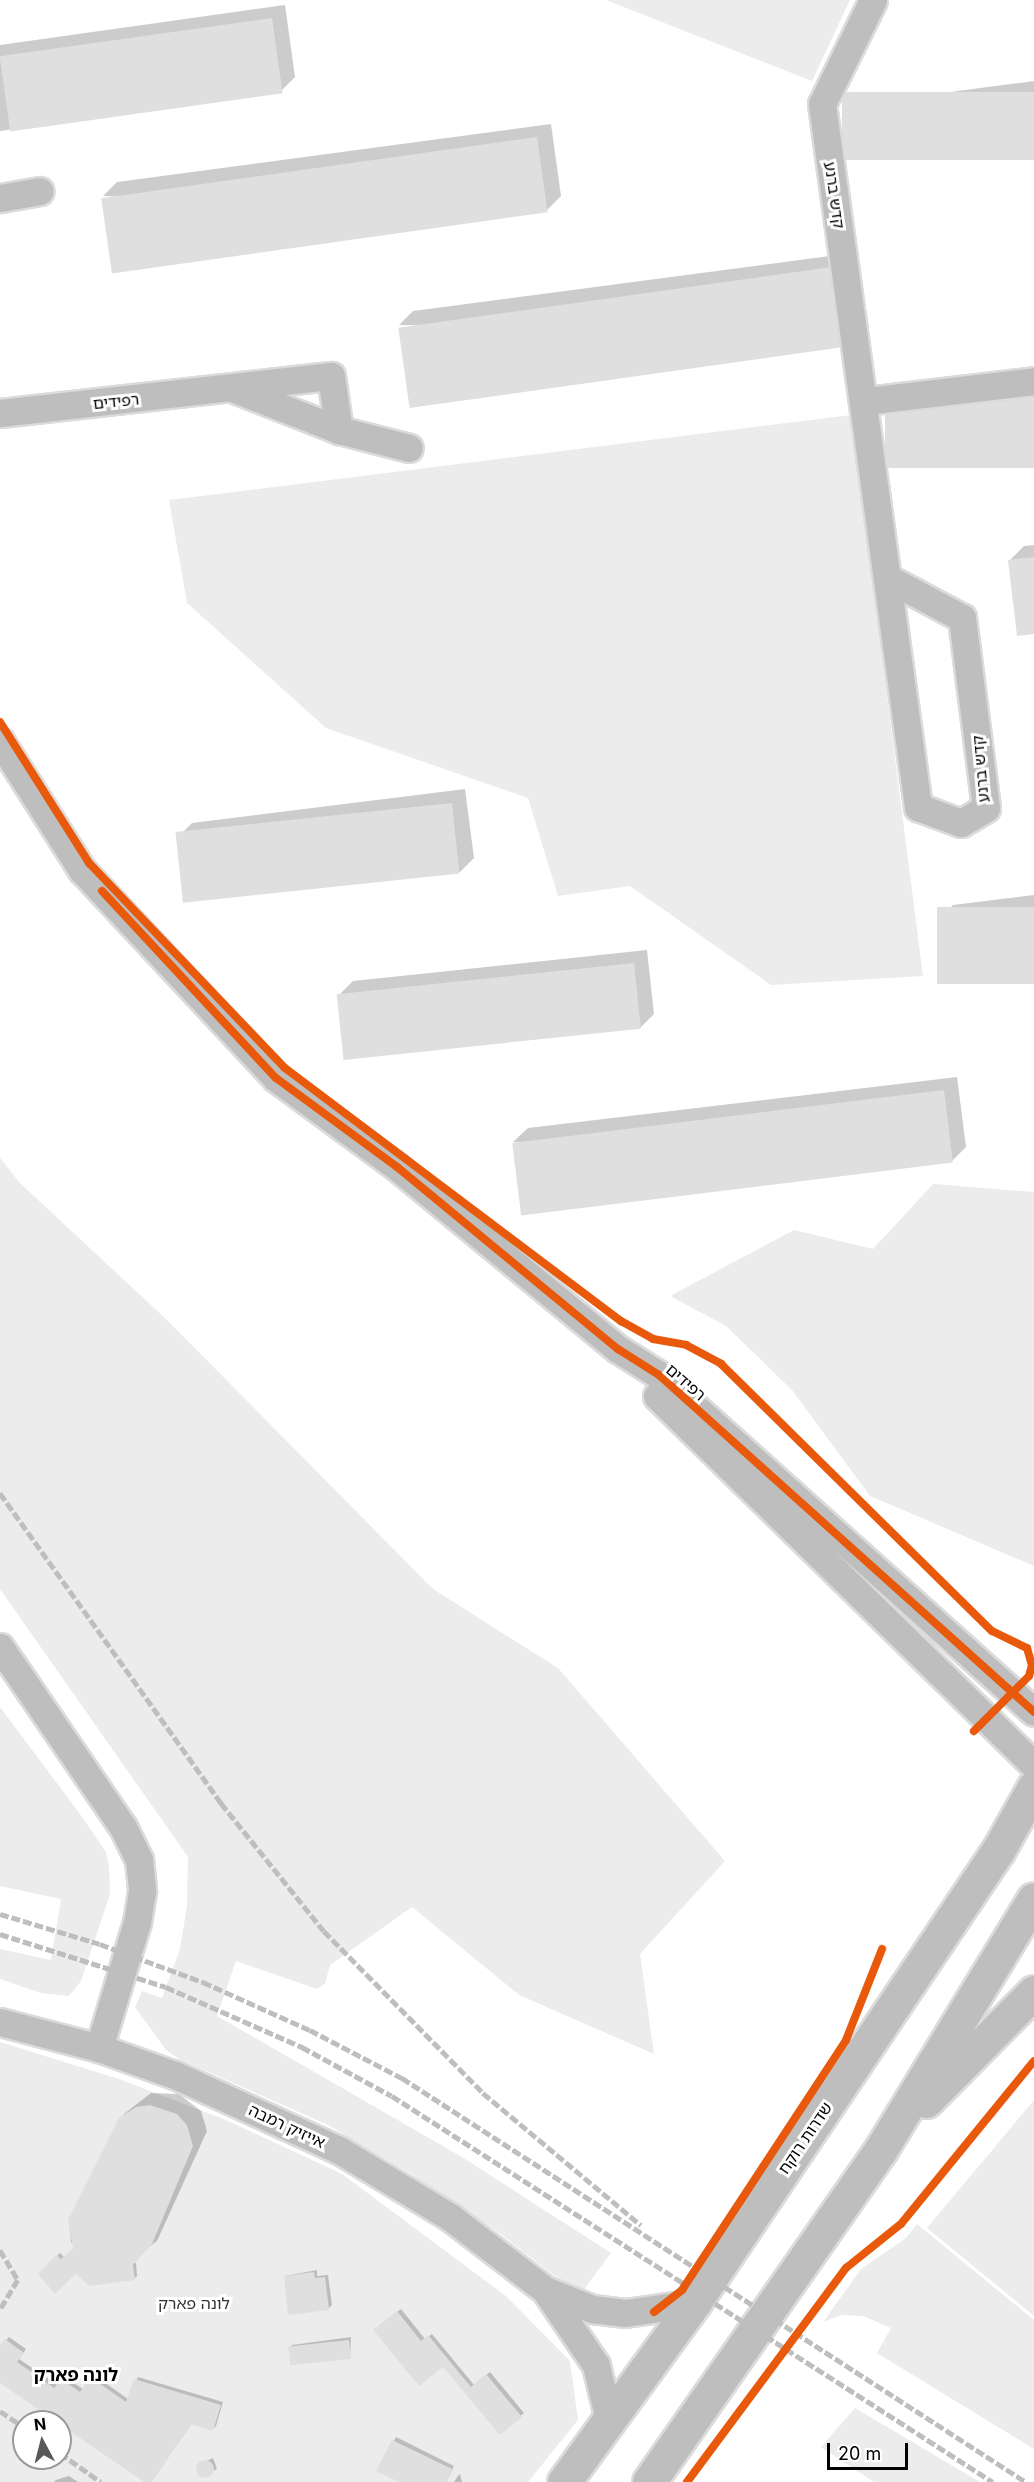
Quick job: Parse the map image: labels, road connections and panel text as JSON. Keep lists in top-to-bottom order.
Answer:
{
  "streets": {
    "main road": ["שדרות רוקח"],
    "street": ["קדש ברנע", "רפידים", "אייזיק רמבה"]
  },
  "crossings": [
    ["אייזיק רמבה", "שדרות רוקח"]
  ],
  "districts": ["לונה פארק"],
  "parks": ["לונה פארק"],
  "scale_bar": "20 m",
  "north": "top"
}
